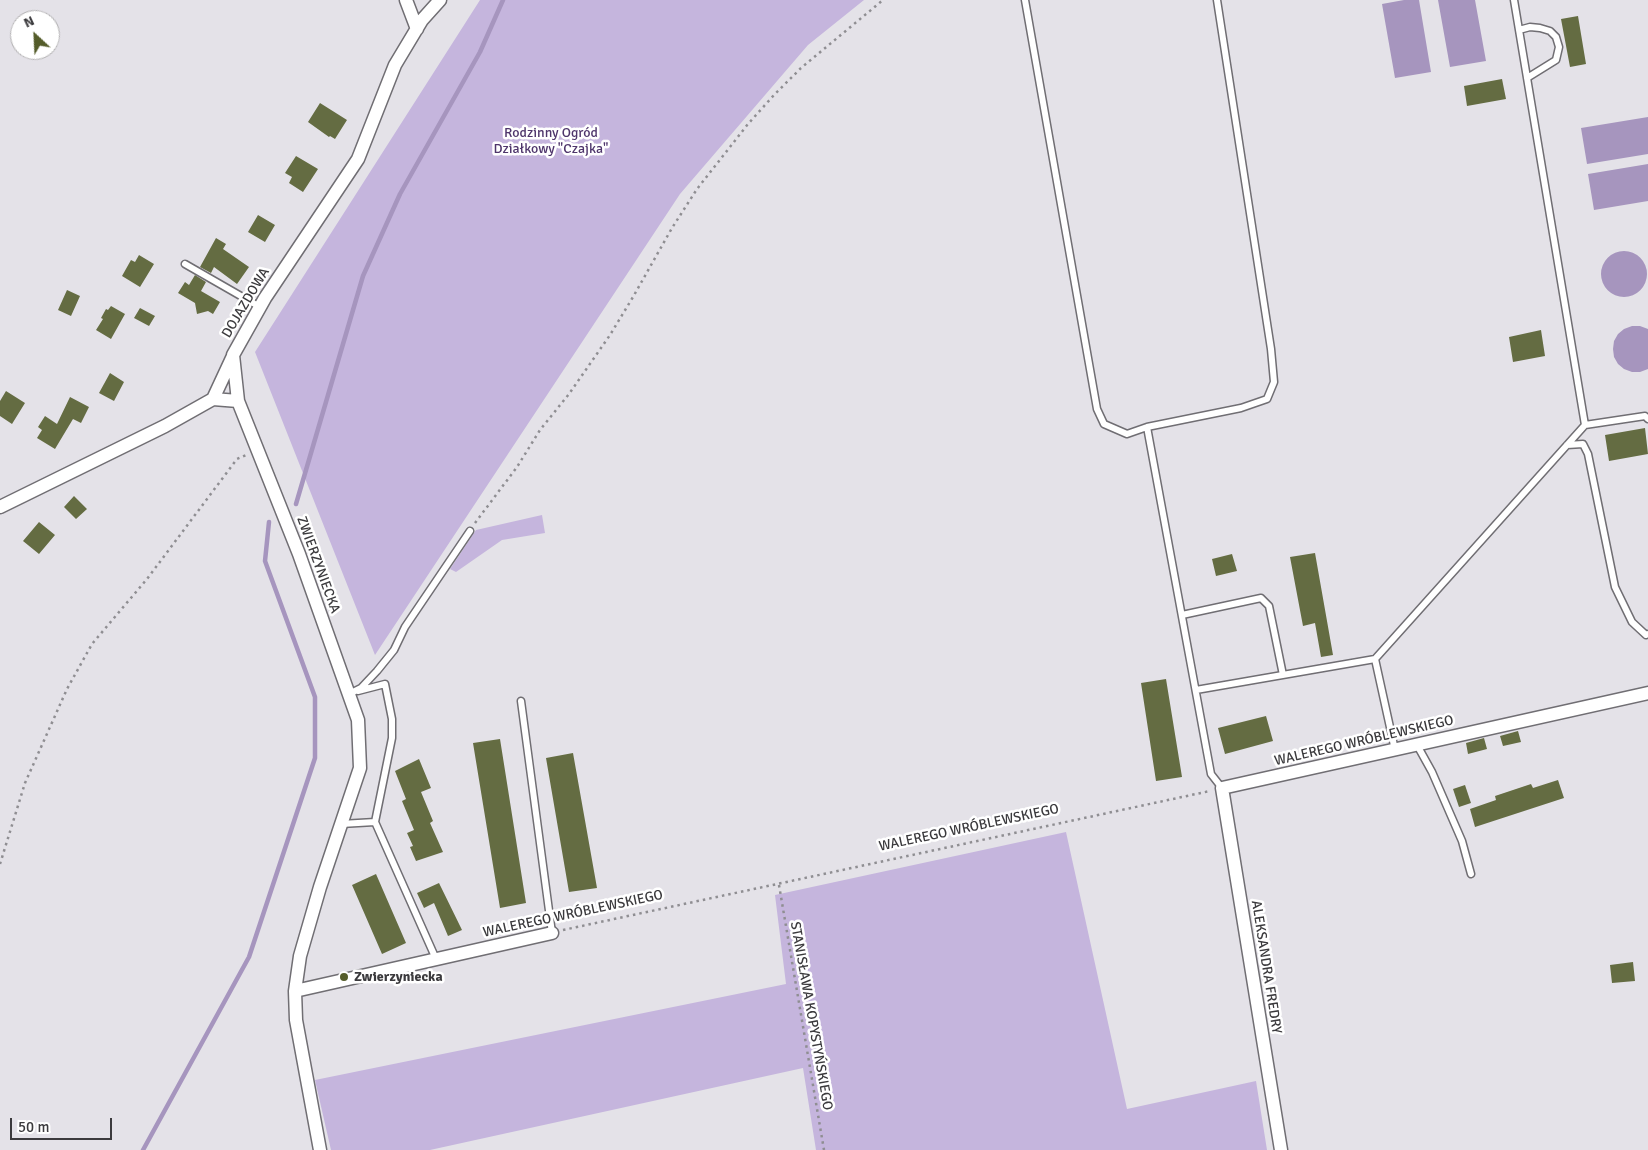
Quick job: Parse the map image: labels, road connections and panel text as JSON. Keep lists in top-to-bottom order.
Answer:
{
  "streets": {
    "street": [
      "DOJAZDOWA",
      "ZWIERZYNIECKA",
      "WALEREGO WRÓBLEWSKIEGO",
      "ALEKSANDRA FREDRY"
    ],
    "path": ["STANISŁAWA KOPYSTYŃSKIEGO"]
  },
  "crossings": [
    ["DOJAZDOWA", "ZWIERZYNIECKA"],
    ["ZWIERZYNIECKA", "WALEREGO WRÓBLEWSKIEGO"],
    ["WALEREGO WRÓBLEWSKIEGO", "ALEKSANDRA FREDRY"],
    ["WALEREGO WRÓBLEWSKIEGO", "STANISŁAWA KOPYSTYŃSKIEGO"]
  ],
  "parks": ["Rodzinny Ogród Działkowy \"Czajka\""],
  "places": ["Zwierzyniecka"],
  "scale_bar": "50 m",
  "north": "top left"
}
